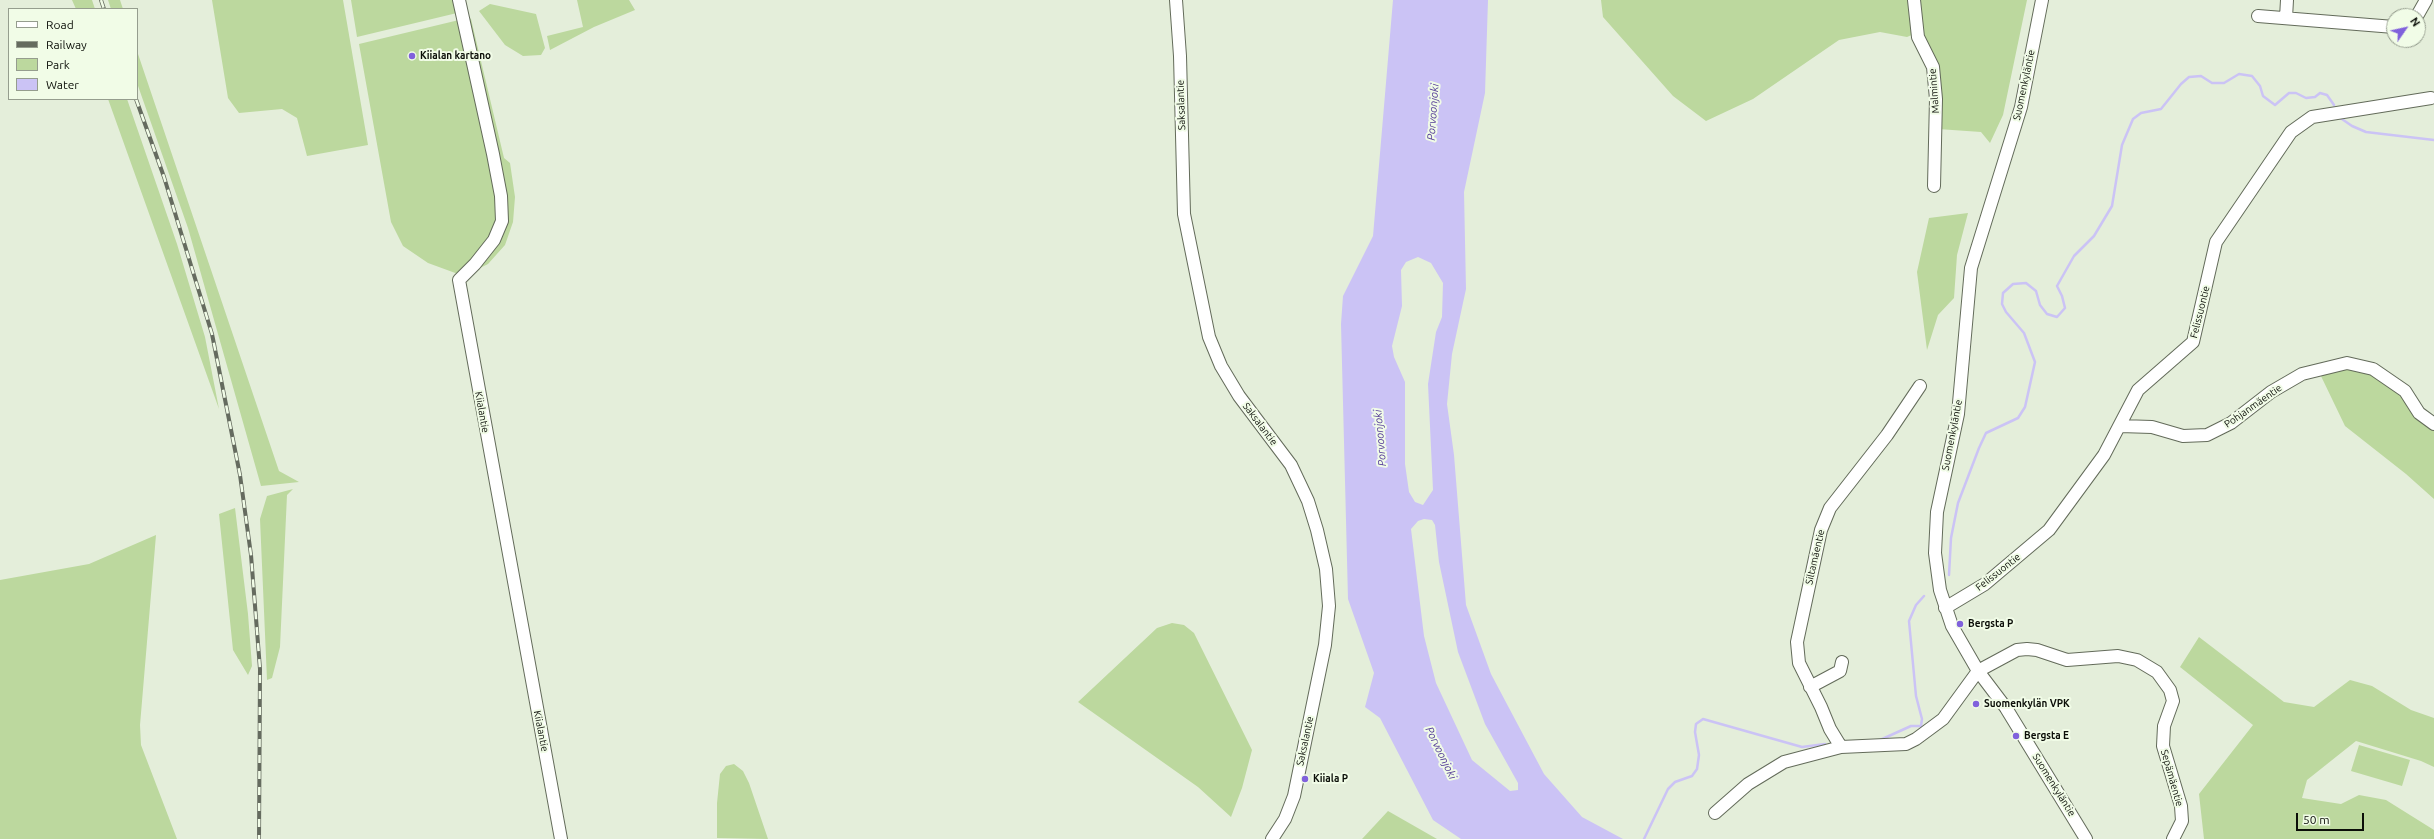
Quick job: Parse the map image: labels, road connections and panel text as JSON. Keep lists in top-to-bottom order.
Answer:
{
  "streets": {
    "street": [
      "Suomenkyläntie",
      "Malmintie",
      "Saksalantie",
      "Felissuontie",
      "Pohjanmäentie",
      "Kiialantie",
      "Siltamäentie",
      "Sepämäentie"
    ]
  },
  "crossings": [
    ["Suomenkyläntie", "Felissuontie"],
    ["Suomenkyläntie", "Sepämäentie"],
    ["Felissuontie", "Pohjanmäentie"]
  ],
  "water": ["Porvoonjoki"],
  "places": [
    "Kiialan kartano",
    "Bergsta P",
    "Suomenkylän VPK",
    "Bergsta E",
    "Kiiala P"
  ],
  "legend": [
    "Road",
    "Railway",
    "Park",
    "Water"
  ],
  "scale_bar": "50 m",
  "north": "top right"
}
